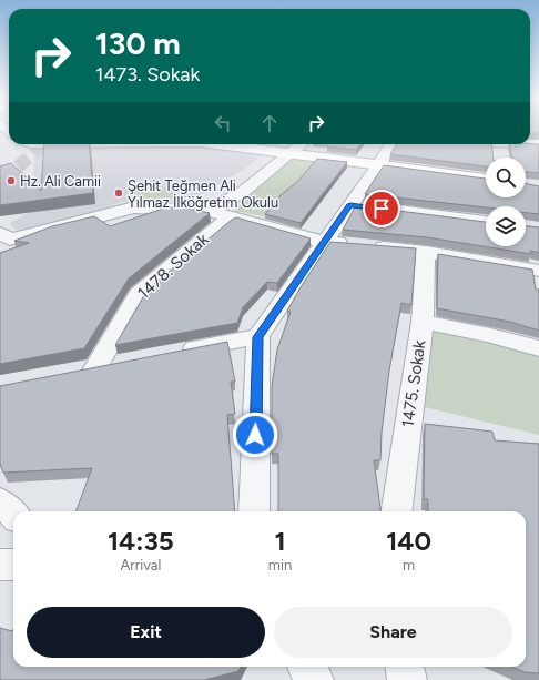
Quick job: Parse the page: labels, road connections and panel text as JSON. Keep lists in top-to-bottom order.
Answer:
{
  "streets": {
    "street": ["1478. Sokak", "1475. Sokak"]
  },
  "places": ["Hz. Ali Camii", "Şehit Teğmen Ali Yılmaz İlköğretim Okulu"],
  "page": {
    "turn": ["130 m", "1473. Sokak"],
    "eta": [
      "14:35",
      "Arrival",
      "1",
      "min",
      "140",
      "m"
    ],
    "buttons": ["Exit", "Share"]
  }
}
